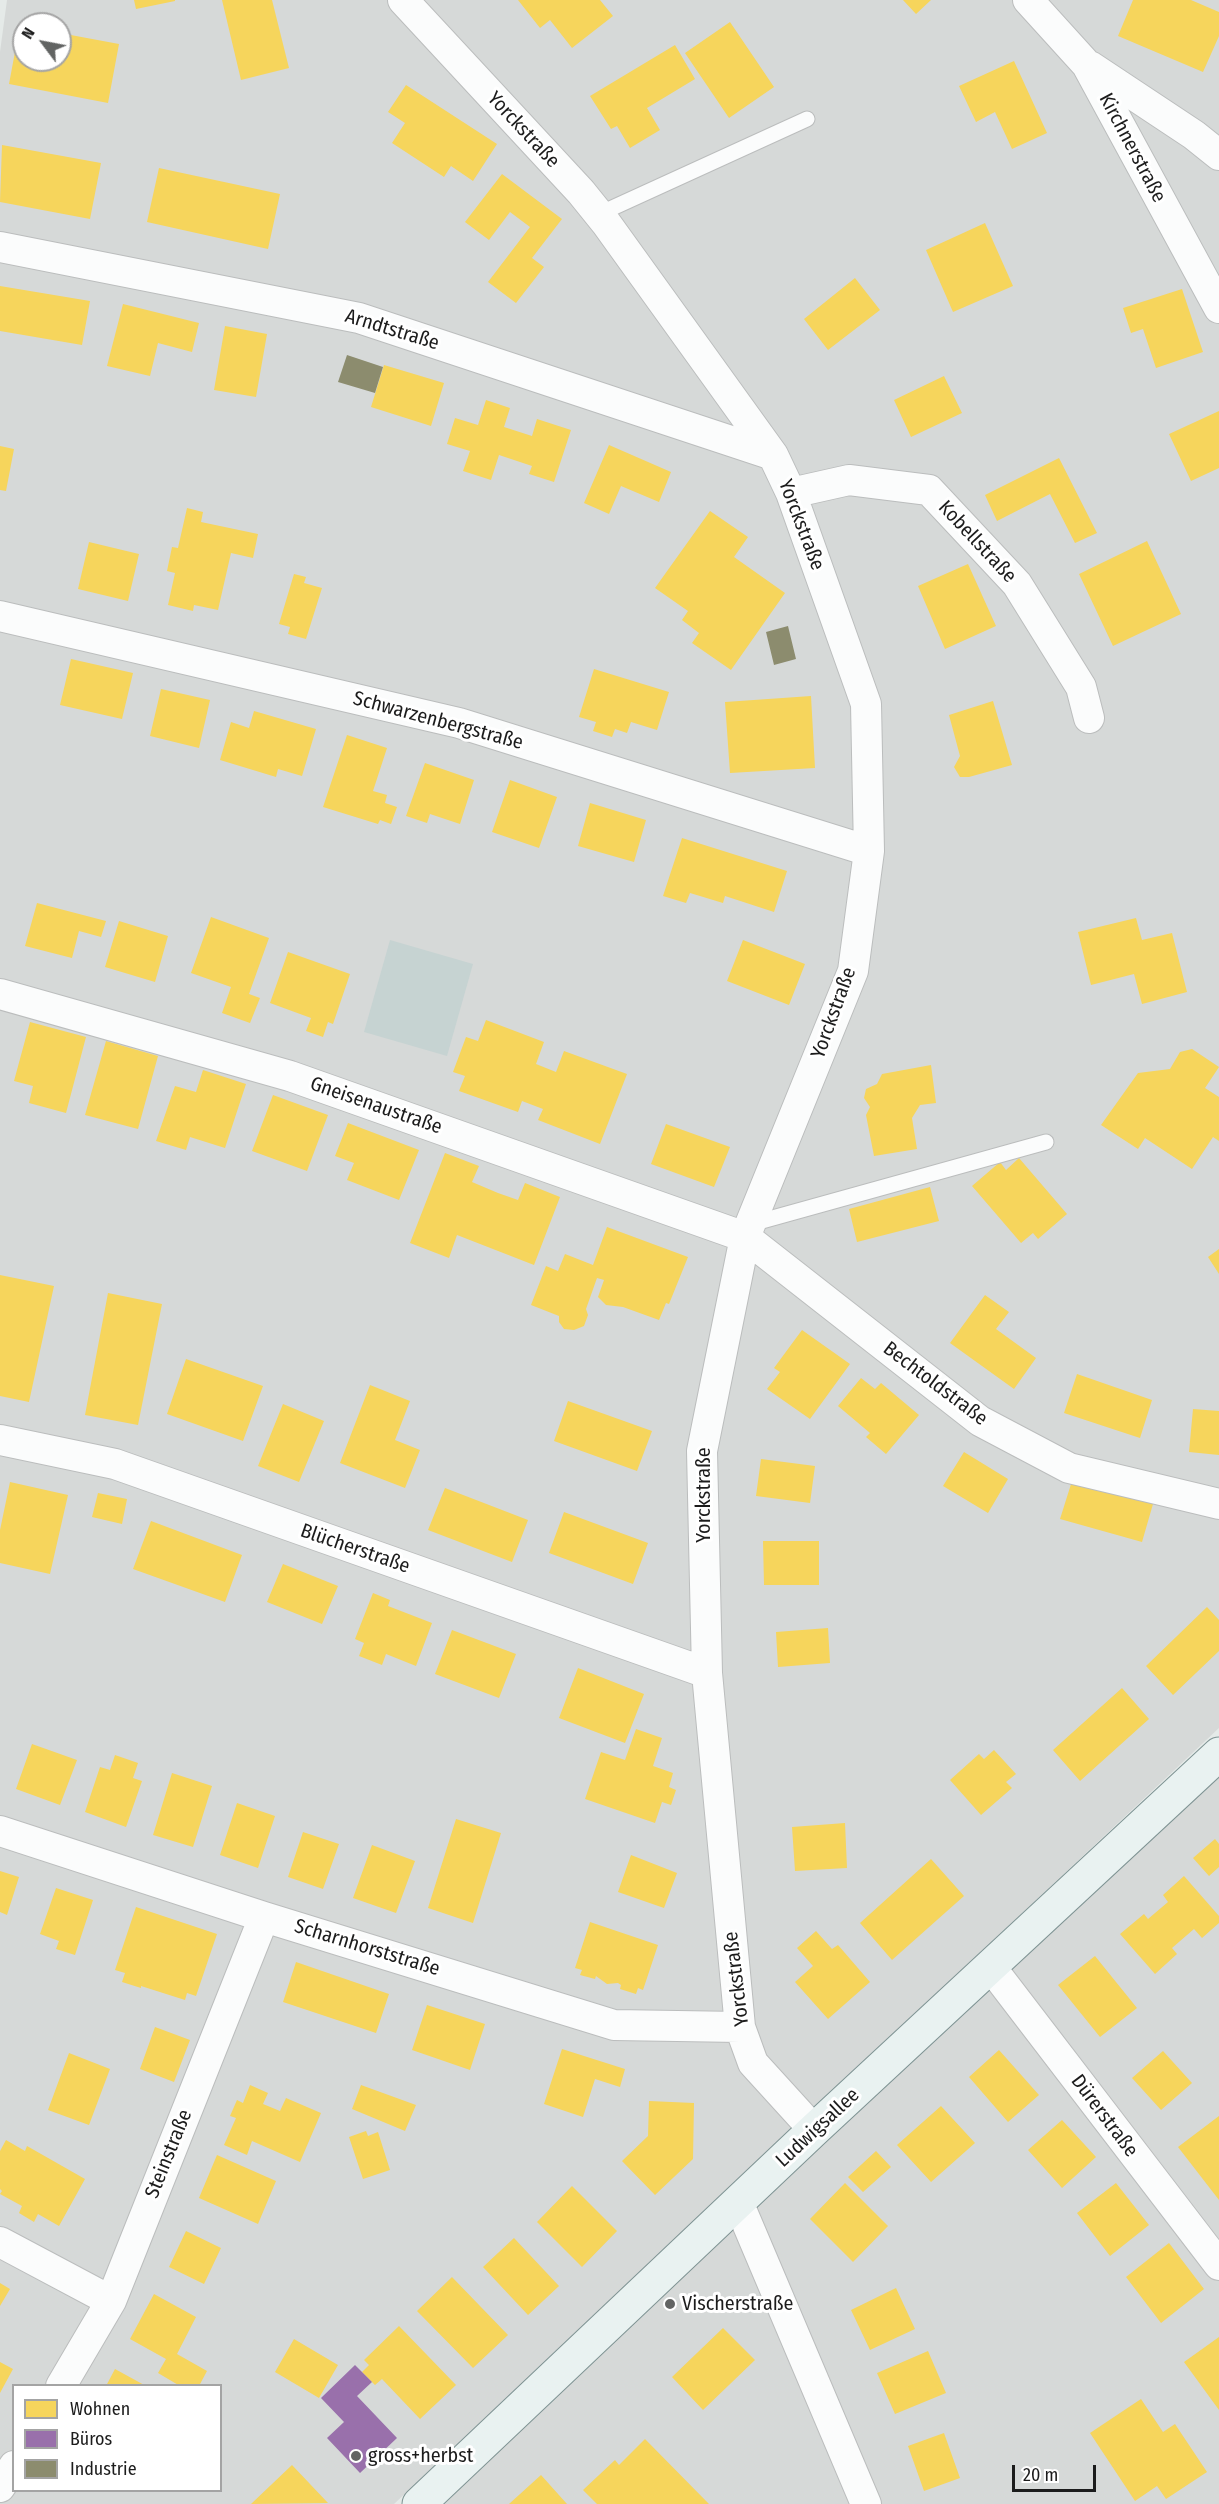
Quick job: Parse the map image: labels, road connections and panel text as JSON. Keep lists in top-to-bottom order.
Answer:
{
  "streets": {
    "street": [
      "Yorckstraße",
      "Kirchnerstraße",
      "Arndtstraße",
      "Kobellstraße",
      "Schwarzenbergstraße",
      "Gneisenaustraße",
      "Bechtoldstraße",
      "Blücherstraße",
      "Scharnhorststraße",
      "Dürerstraße",
      "Ludwigsallee",
      "Steinstraße"
    ]
  },
  "crossings": [
    ["Yorckstraße", "Arndtstraße"],
    ["Yorckstraße", "Kobellstraße"],
    ["Yorckstraße", "Schwarzenbergstraße"],
    ["Yorckstraße", "Gneisenaustraße"],
    ["Yorckstraße", "Bechtoldstraße"],
    ["Yorckstraße", "Blücherstraße"],
    ["Yorckstraße", "Scharnhorststraße"],
    ["Yorckstraße", "Ludwigsallee"],
    ["Gneisenaustraße", "Bechtoldstraße"],
    ["Scharnhorststraße", "Steinstraße"],
    ["Dürerstraße", "Ludwigsallee"]
  ],
  "places": ["Vischerstraße", "gross+herbst"],
  "legend": ["Wohnen", "Büros", "Industrie"],
  "scale_bar": "20 m",
  "north": "top left"
}
